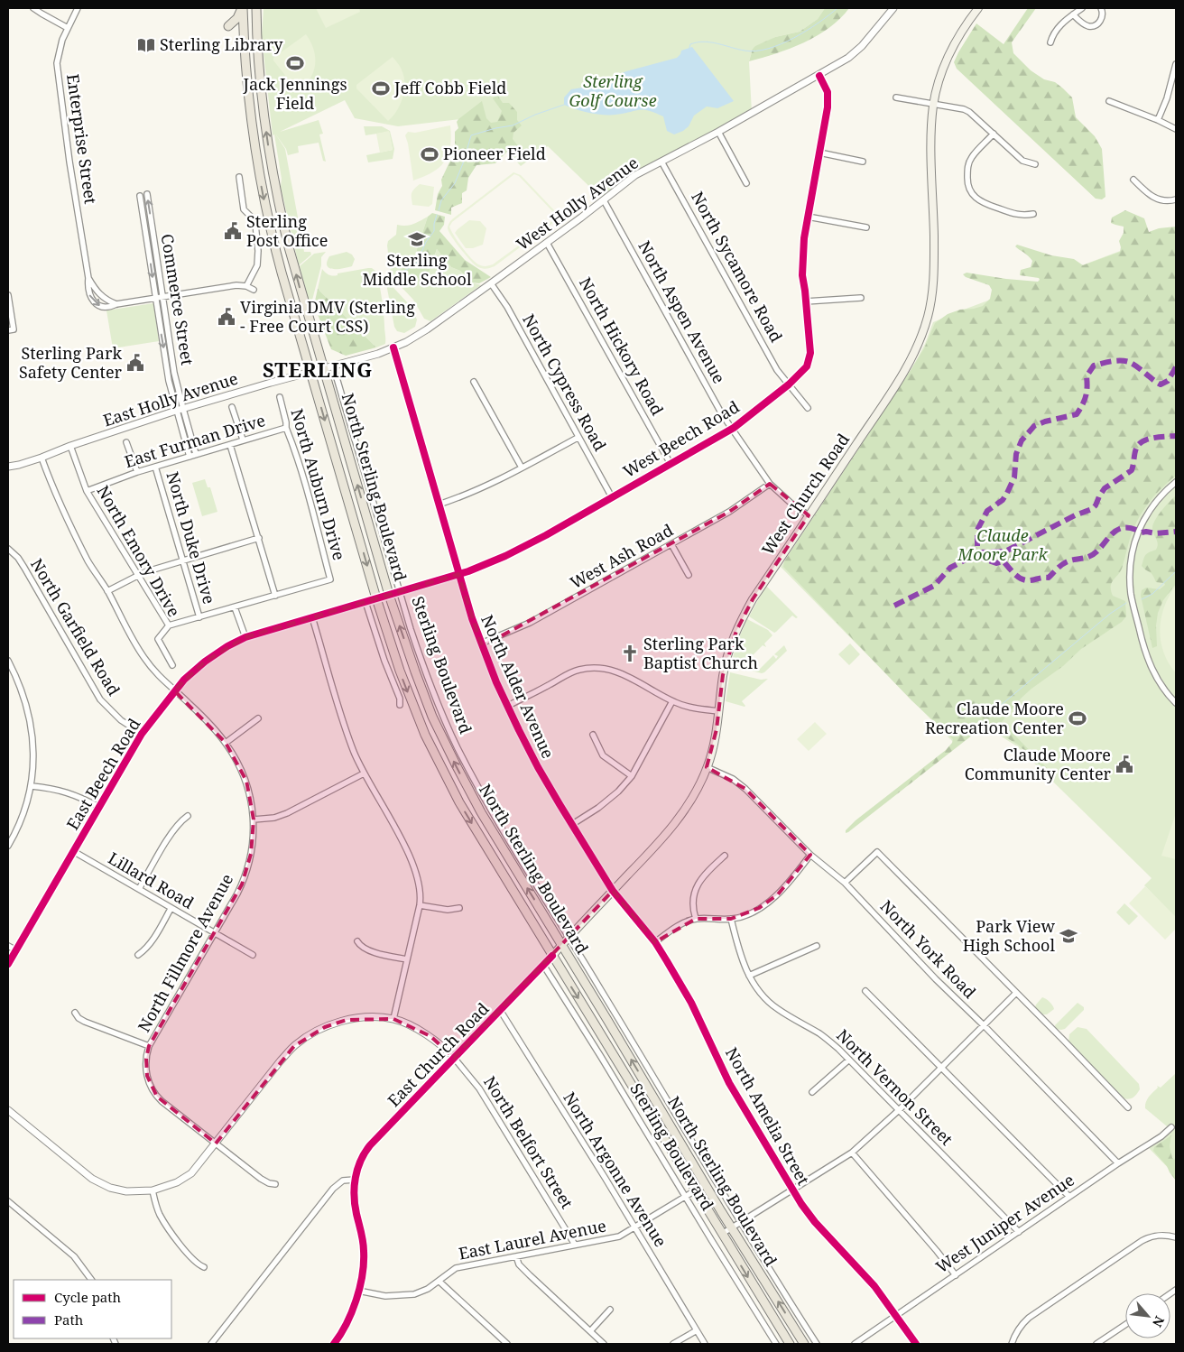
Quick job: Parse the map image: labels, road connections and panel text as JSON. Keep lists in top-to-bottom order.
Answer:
{
  "streets": {
    "main road": ["North Sterling Boulevard", "West Church Road"],
    "street": [
      "Enterprise Street",
      "West Holly Avenue",
      "North Sycamore Road",
      "Commerce Street",
      "North Aspen Avenue",
      "North Hickory Road",
      "North Cypress Road",
      "East Holly Avenue",
      "West Beech Road",
      "East Furman Drive",
      "North Auburn Drive",
      "North Duke Drive",
      "North Emory Drive",
      "West Ash Road",
      "North Garfield Road",
      "Sterling Boulevard",
      "North Alder Avenue",
      "East Beech Road",
      "Lillard Road",
      "North York Road",
      "North Fillmore Avenue",
      "East Church Road",
      "North Vernon Street",
      "North Amelia Street",
      "North Belfort Street",
      "North Argonne Avenue",
      "West Juniper Avenue",
      "East Laurel Avenue"
    ]
  },
  "crossings": [
    ["Enterprise Street", "Commerce Street"],
    ["West Holly Avenue", "North Sycamore Road"],
    ["West Holly Avenue", "North Aspen Avenue"],
    ["West Holly Avenue", "North Hickory Road"],
    ["West Holly Avenue", "North Cypress Road"],
    ["West Holly Avenue", "East Holly Avenue"],
    ["West Holly Avenue", "West Beech Road"],
    ["West Holly Avenue", "North Sterling Boulevard"],
    ["West Holly Avenue", "Sterling Boulevard"],
    ["West Holly Avenue", "North Alder Avenue"],
    ["North Sycamore Road", "West Beech Road"],
    ["Commerce Street", "East Holly Avenue"],
    ["North Aspen Avenue", "West Beech Road"],
    ["North Aspen Avenue", "West Church Road"],
    ["North Aspen Avenue", "West Ash Road"],
    ["North Hickory Road", "West Beech Road"],
    ["North Cypress Road", "West Beech Road"],
    ["East Holly Avenue", "North Sterling Boulevard"],
    ["East Holly Avenue", "North Emory Drive"],
    ["East Holly Avenue", "North Fillmore Avenue"],
    ["West Beech Road", "North Sterling Boulevard"],
    ["West Beech Road", "Sterling Boulevard"],
    ["West Beech Road", "North Alder Avenue"],
    ["West Beech Road", "East Beech Road"],
    ["East Furman Drive", "North Auburn Drive"],
    ["East Furman Drive", "North Duke Drive"],
    ["East Furman Drive", "North Emory Drive"],
    ["North Sterling Boulevard", "West Church Road"],
    ["North Sterling Boulevard", "East Beech Road"],
    ["North Sterling Boulevard", "East Church Road"],
    ["North Sterling Boulevard", "East Laurel Avenue"],
    ["West Church Road", "Sterling Boulevard"],
    ["West Church Road", "North Alder Avenue"],
    ["West Church Road", "North York Road"],
    ["West Church Road", "East Church Road"],
    ["West Church Road", "North Amelia Street"],
    ["West Ash Road", "North Alder Avenue"],
    ["North Garfield Road", "East Beech Road"],
    ["Sterling Boulevard", "East Church Road"],
    ["Sterling Boulevard", "East Laurel Avenue"],
    ["North Alder Avenue", "North Amelia Street"],
    ["East Beech Road", "Lillard Road"],
    ["East Beech Road", "North Fillmore Avenue"],
    ["Lillard Road", "North Fillmore Avenue"],
    ["North York Road", "West Juniper Avenue"],
    ["East Church Road", "North Belfort Street"],
    ["East Church Road", "North Argonne Avenue"],
    ["East Church Road", "East Laurel Avenue"],
    ["North Vernon Street", "West Juniper Avenue"],
    ["North Amelia Street", "West Juniper Avenue"],
    ["North Belfort Street", "East Laurel Avenue"],
    ["North Argonne Avenue", "East Laurel Avenue"]
  ],
  "districts": ["STERLING"],
  "parks": ["Sterling Golf Course", "Claude Moore Park"],
  "places": {
    "library": ["Sterling Library"],
    "sports": [
      "Jack Jennings Field",
      "Jeff Cobb Field",
      "Pioneer Field",
      "Claude Moore Recreation Center"
    ],
    "public building": [
      "Sterling Post Office",
      "Virginia DMV (Sterling - Free Court CSS)",
      "Sterling Park Safety Center",
      "Claude Moore Community Center"
    ],
    "school or university": ["Sterling Middle School", "Park View High School"],
    "church": ["Sterling Park Baptist Church"]
  },
  "legend": ["Cycle path", "Path"],
  "north": "bottom right"
}
